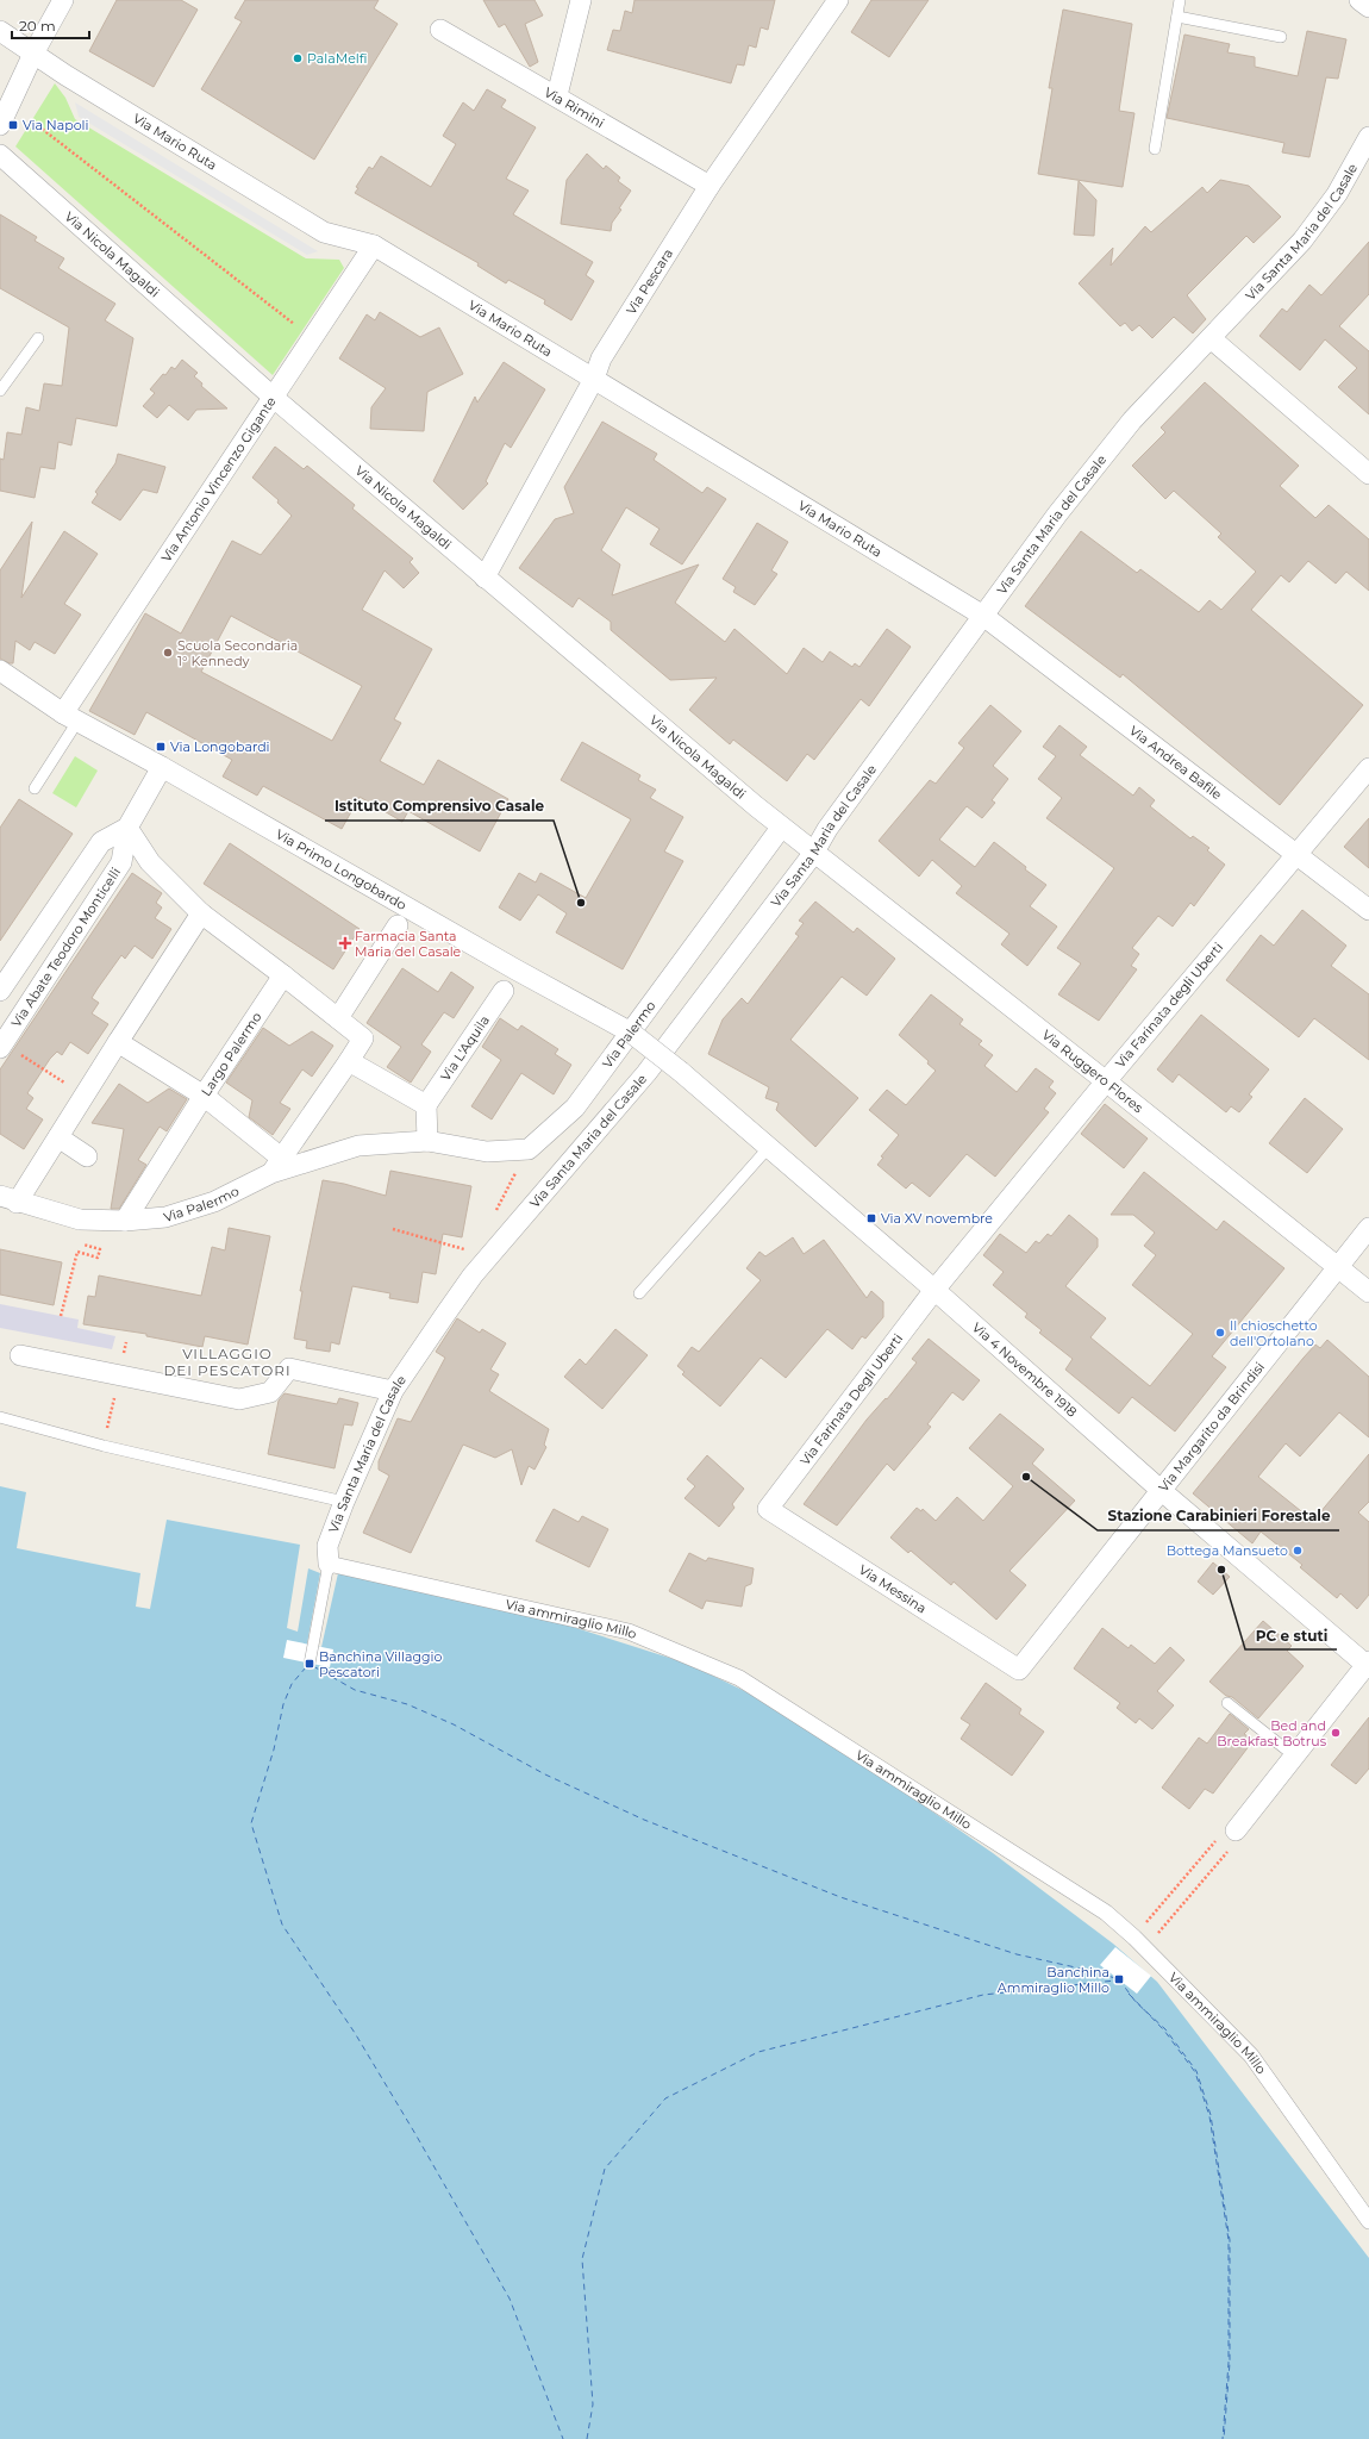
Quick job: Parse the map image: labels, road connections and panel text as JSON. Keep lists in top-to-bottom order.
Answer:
{
  "streets": {
    "street": [
      "Via Rimini",
      "Via Mario Ruta",
      "Via Santa Maria del Casale",
      "Via Nicola Magaldi",
      "Via Pescara",
      "Via Antonio Vincenzo Gigante",
      "Via Andrea Bafile",
      "Via Primo Longobardo",
      "Via Abate Teodoro Monticelli",
      "Via Farinata degli Uberti",
      "Via Palermo",
      "Via L'Aquila",
      "Largo Palermo",
      "Via Ruggero Flores",
      "Via 4 Novembre 1918",
      "Via Farinata Degli Uberti",
      "Via Margarito da Brindisi",
      "Via Messina",
      "Via ammiraglio Millo"
    ]
  },
  "crossings": [
    ["Via Rimini", "Via Pescara"],
    ["Via Mario Ruta", "Via Santa Maria del Casale"],
    ["Via Mario Ruta", "Via Pescara"],
    ["Via Mario Ruta", "Via Antonio Vincenzo Gigante"],
    ["Via Mario Ruta", "Via Andrea Bafile"],
    ["Via Santa Maria del Casale", "Via Nicola Magaldi"],
    ["Via Santa Maria del Casale", "Via Andrea Bafile"],
    ["Via Santa Maria del Casale", "Via Ruggero Flores"],
    ["Via Santa Maria del Casale", "Via ammiraglio Millo"],
    ["Via Nicola Magaldi", "Via Pescara"],
    ["Via Nicola Magaldi", "Via Antonio Vincenzo Gigante"],
    ["Via Nicola Magaldi", "Via Palermo"],
    ["Via Nicola Magaldi", "Via Ruggero Flores"],
    ["Via Antonio Vincenzo Gigante", "Via Primo Longobardo"],
    ["Via Andrea Bafile", "Via Farinata degli Uberti"],
    ["Via Primo Longobardo", "Via Palermo"],
    ["Via Primo Longobardo", "Via 4 Novembre 1918"],
    ["Via Farinata degli Uberti", "Via Ruggero Flores"],
    ["Via Farinata degli Uberti", "Via 4 Novembre 1918"],
    ["Via Farinata degli Uberti", "Via Farinata Degli Uberti"],
    ["Via Ruggero Flores", "Via Margarito da Brindisi"],
    ["Via 4 Novembre 1918", "Via Farinata Degli Uberti"],
    ["Via 4 Novembre 1918", "Via Margarito da Brindisi"],
    ["Via Farinata Degli Uberti", "Via Messina"],
    ["Via Margarito da Brindisi", "Via Messina"]
  ],
  "districts": ["VILLAGGIO DEI PESCATORI"],
  "places": {
    "other": [
      "PalaMelfi",
      "Scuola Secondaria 1° Kennedy",
      "Istituto Comprensivo Casale",
      "Il chioschetto dell'Ortolano",
      "Stazione Carabinieri Forestale",
      "Bottega Mansueto",
      "PC e stuti",
      "Bed and Breakfast Botrus"
    ],
    "transit": [
      "Via Napoli",
      "Via Longobardi",
      "Via XV novembre",
      "Banchina Villaggio Pescatori",
      "Banchina Ammiraglio Millo"
    ],
    "health": ["Farmacia Santa Maria del Casale"]
  },
  "scale_bar": "20 m"
}
